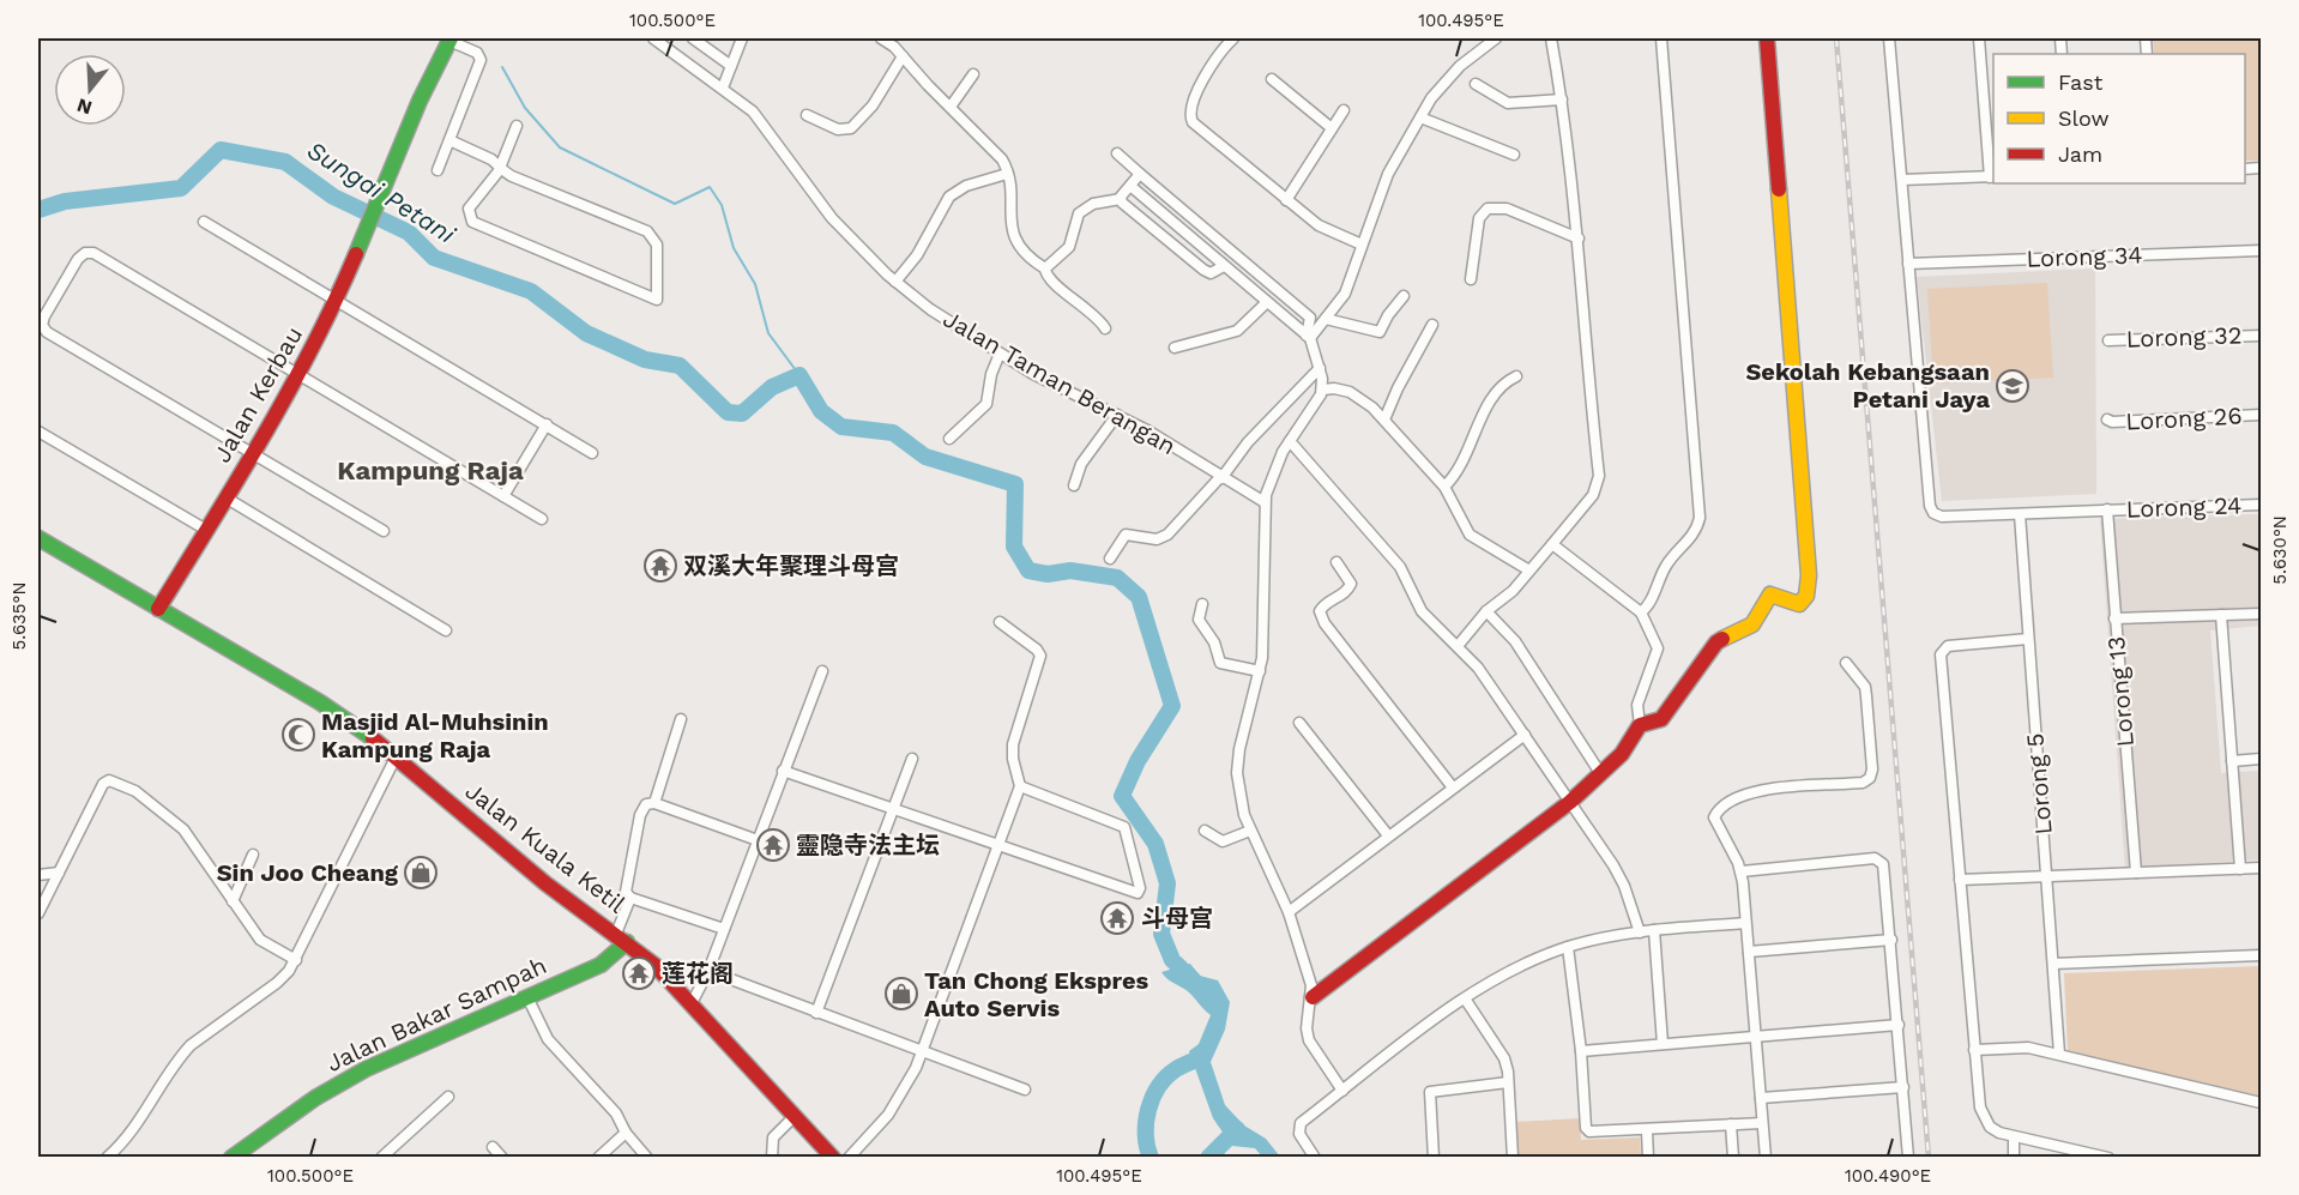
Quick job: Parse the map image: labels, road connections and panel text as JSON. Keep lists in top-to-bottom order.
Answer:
{
  "streets": {
    "street": [
      "Lorong 34",
      "Lorong 32",
      "Jalan Taman Berangan",
      "Jalan Kerbau",
      "Lorong 26",
      "Lorong 24",
      "Lorong 13",
      "Lorong 5",
      "Jalan Kuala Ketil",
      "Jalan Bakar Sampah"
    ]
  },
  "crossings": [
    ["Lorong 34", "Lorong 24"],
    ["Jalan Kerbau", "Jalan Kuala Ketil"],
    ["Lorong 24", "Lorong 13"],
    ["Lorong 24", "Lorong 5"],
    ["Jalan Kuala Ketil", "Jalan Bakar Sampah"]
  ],
  "districts": ["Kampung Raja"],
  "water": ["Sungai Petani"],
  "places": {
    "school or university": ["Sekolah Kebangsaan Petani Jaya"],
    "temple": [
      "双溪大年聚理斗母宫",
      "靈隐寺法主坛",
      "斗母宫",
      "莲花阁"
    ],
    "mosque": ["Masjid Al-Muhsinin Kampung Raja"],
    "shop": ["Sin Joo Cheang", "Tan Chong Ekspres Auto Servis"]
  },
  "legend": ["Fast", "Slow", "Jam"],
  "north": "bottom",
  "coordinates": [
    "100.500°E",
    "100.495°E",
    "5.630°N",
    "5.635°N",
    "100.490°E"
  ]
}
